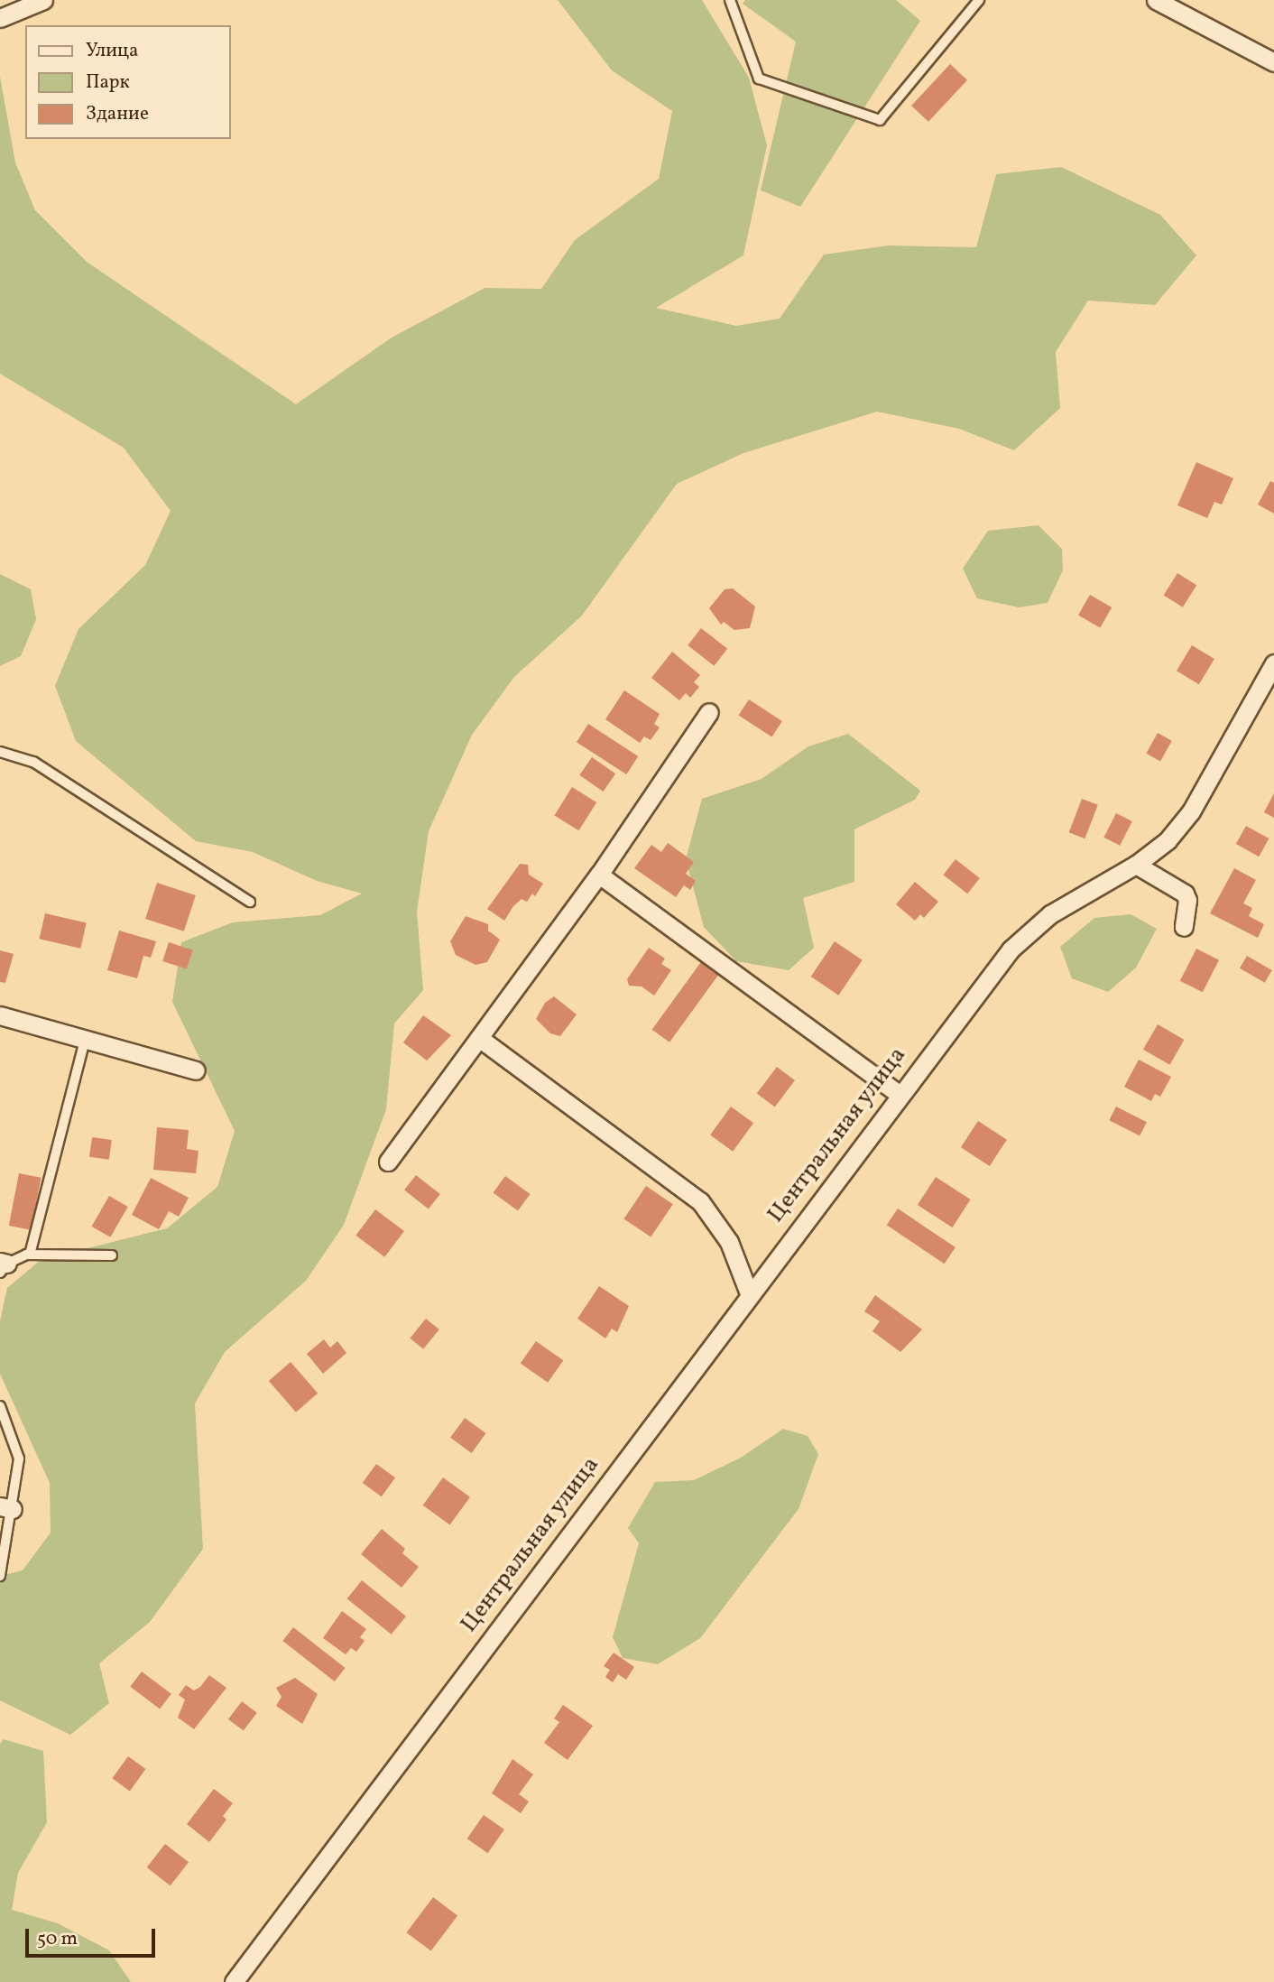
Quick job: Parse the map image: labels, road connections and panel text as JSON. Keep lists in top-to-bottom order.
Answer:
{
  "streets": {
    "street": ["Центральная улица"]
  },
  "legend": ["Улица", "Парк", "Здание"],
  "scale_bar": "50 m"
}
